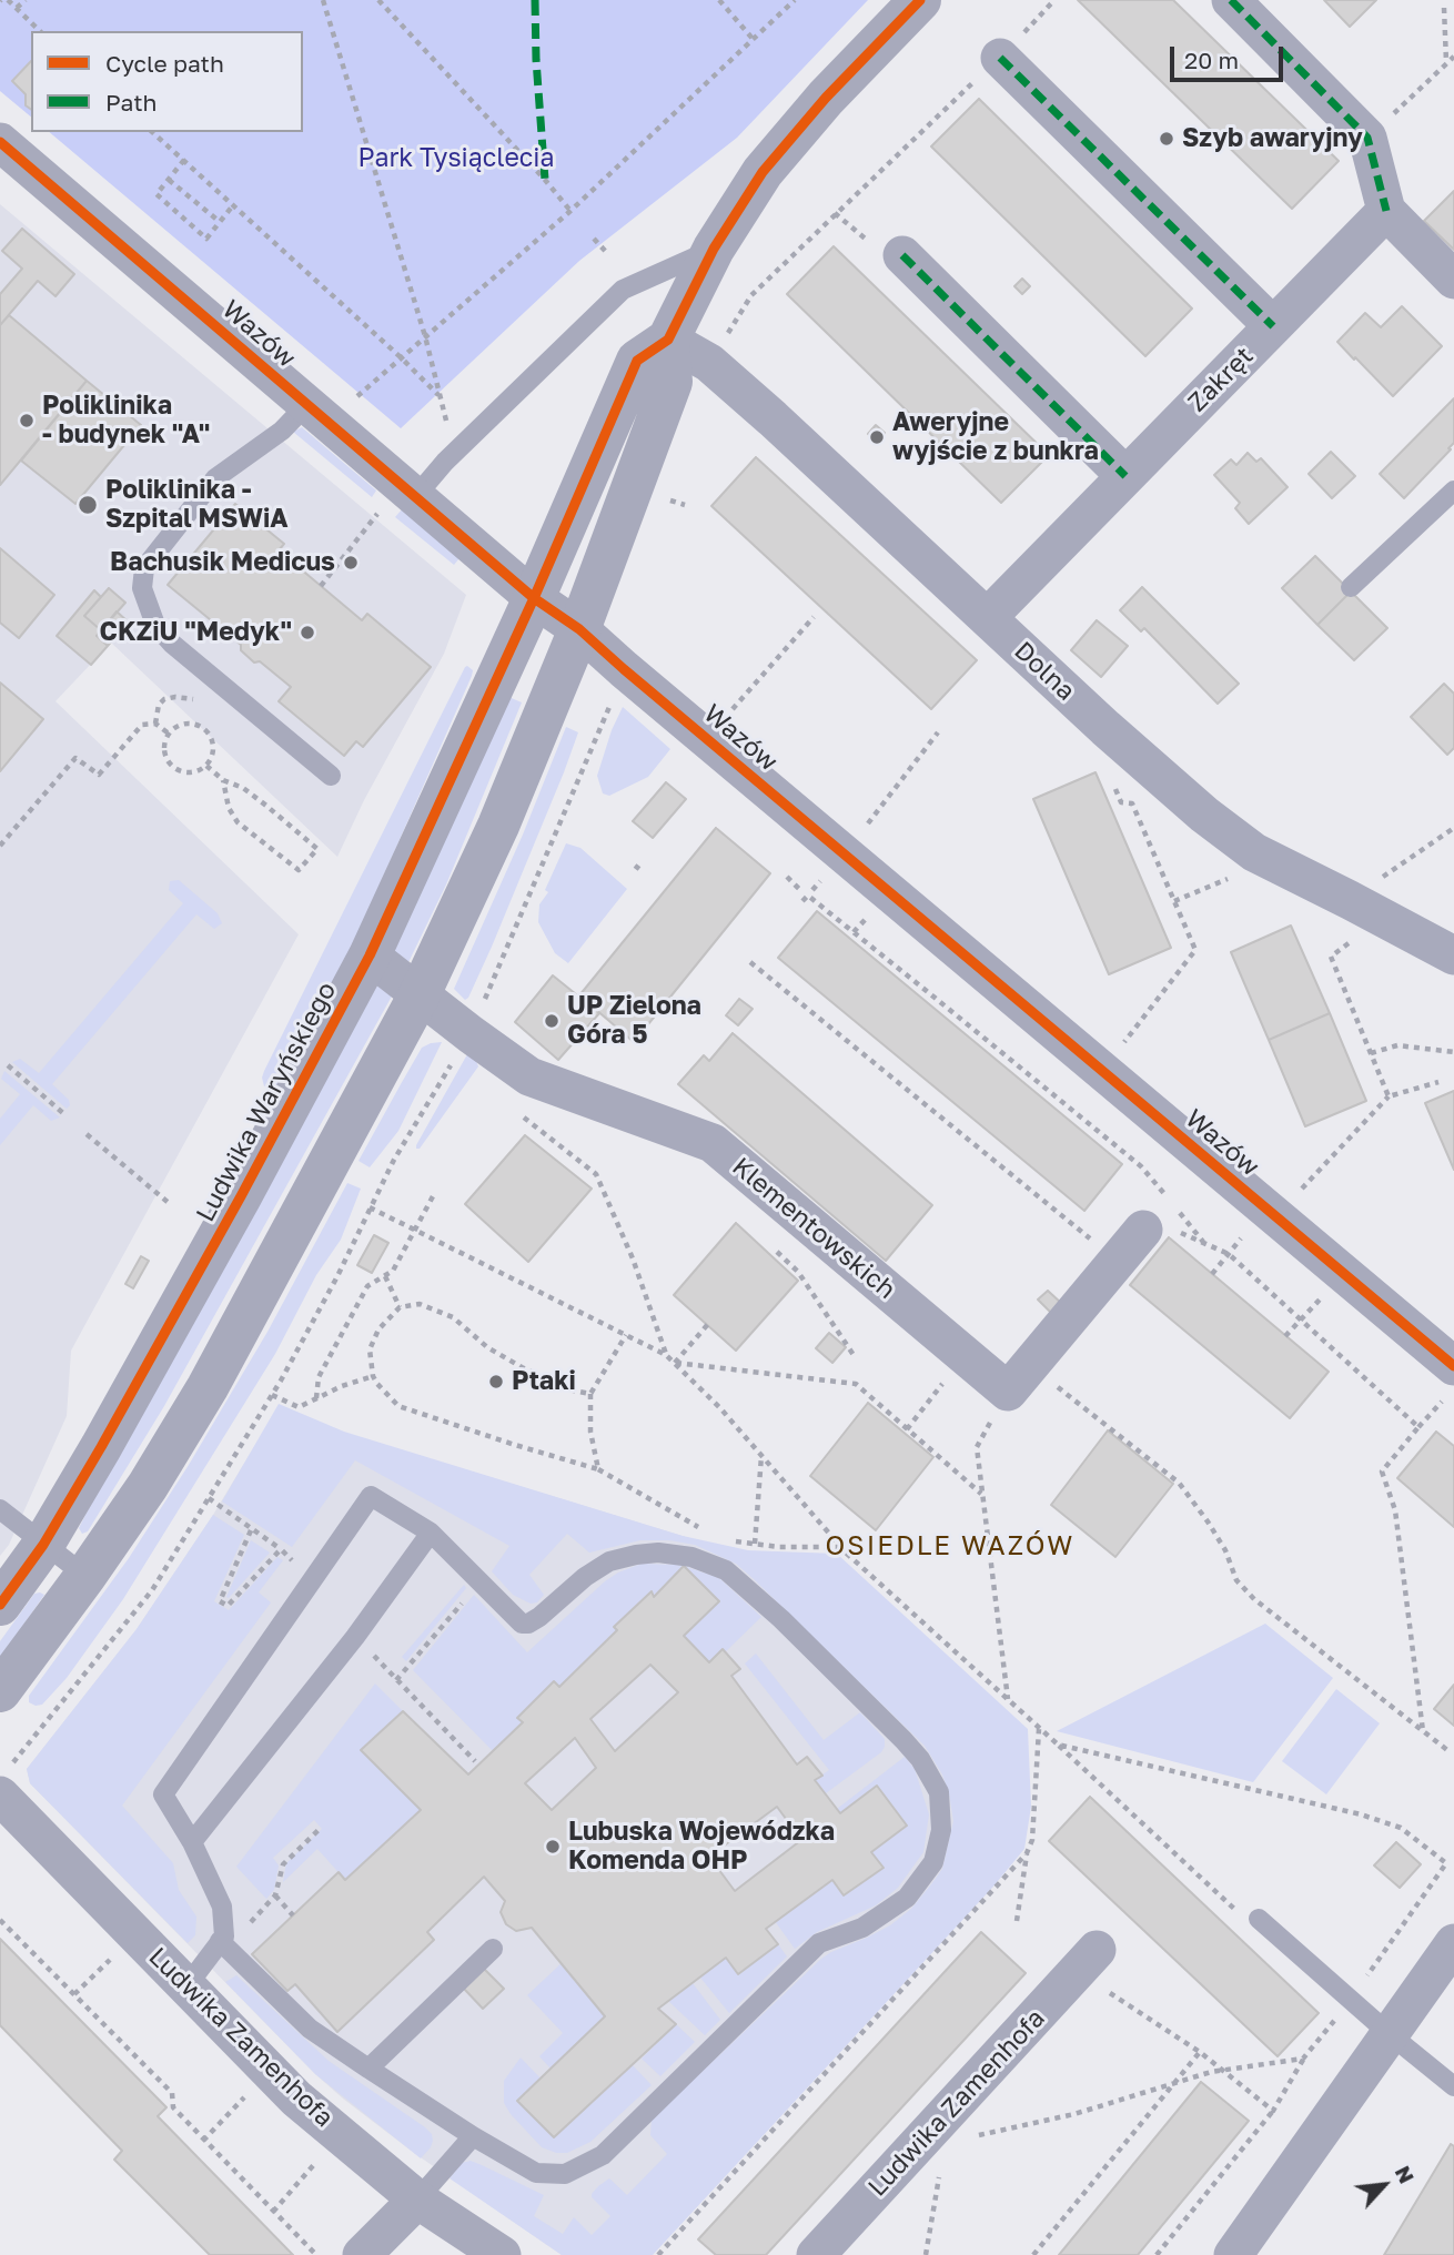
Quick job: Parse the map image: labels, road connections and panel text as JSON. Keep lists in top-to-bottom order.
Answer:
{
  "streets": {
    "street": [
      "Wazów",
      "Zakręt",
      "Dolna",
      "Ludwika Waryńskiego",
      "Klementowskich",
      "Ludwika Zamenhofa"
    ]
  },
  "crossings": [
    ["Wazów", "Ludwika Waryńskiego"],
    ["Zakręt", "Dolna"],
    ["Dolna", "Ludwika Waryńskiego"],
    ["Ludwika Waryńskiego", "Klementowskich"]
  ],
  "districts": ["OSIEDLE WAZÓW"],
  "parks": ["Park Tysiąclecia"],
  "places": [
    "Szyb awaryjny",
    "Poliklinika - budynek \"A\"",
    "Aweryjne wyjście z bunkra",
    "Poliklinika - Szpital MSWiA",
    "Bachusik Medicus",
    "CKZiU \"Medyk\"",
    "UP Zielona Góra 5",
    "Ptaki",
    "Lubuska Wojewódzka Komenda OHP"
  ],
  "legend": ["Cycle path", "Path"],
  "scale_bar": "20 m",
  "north": "top right"
}
